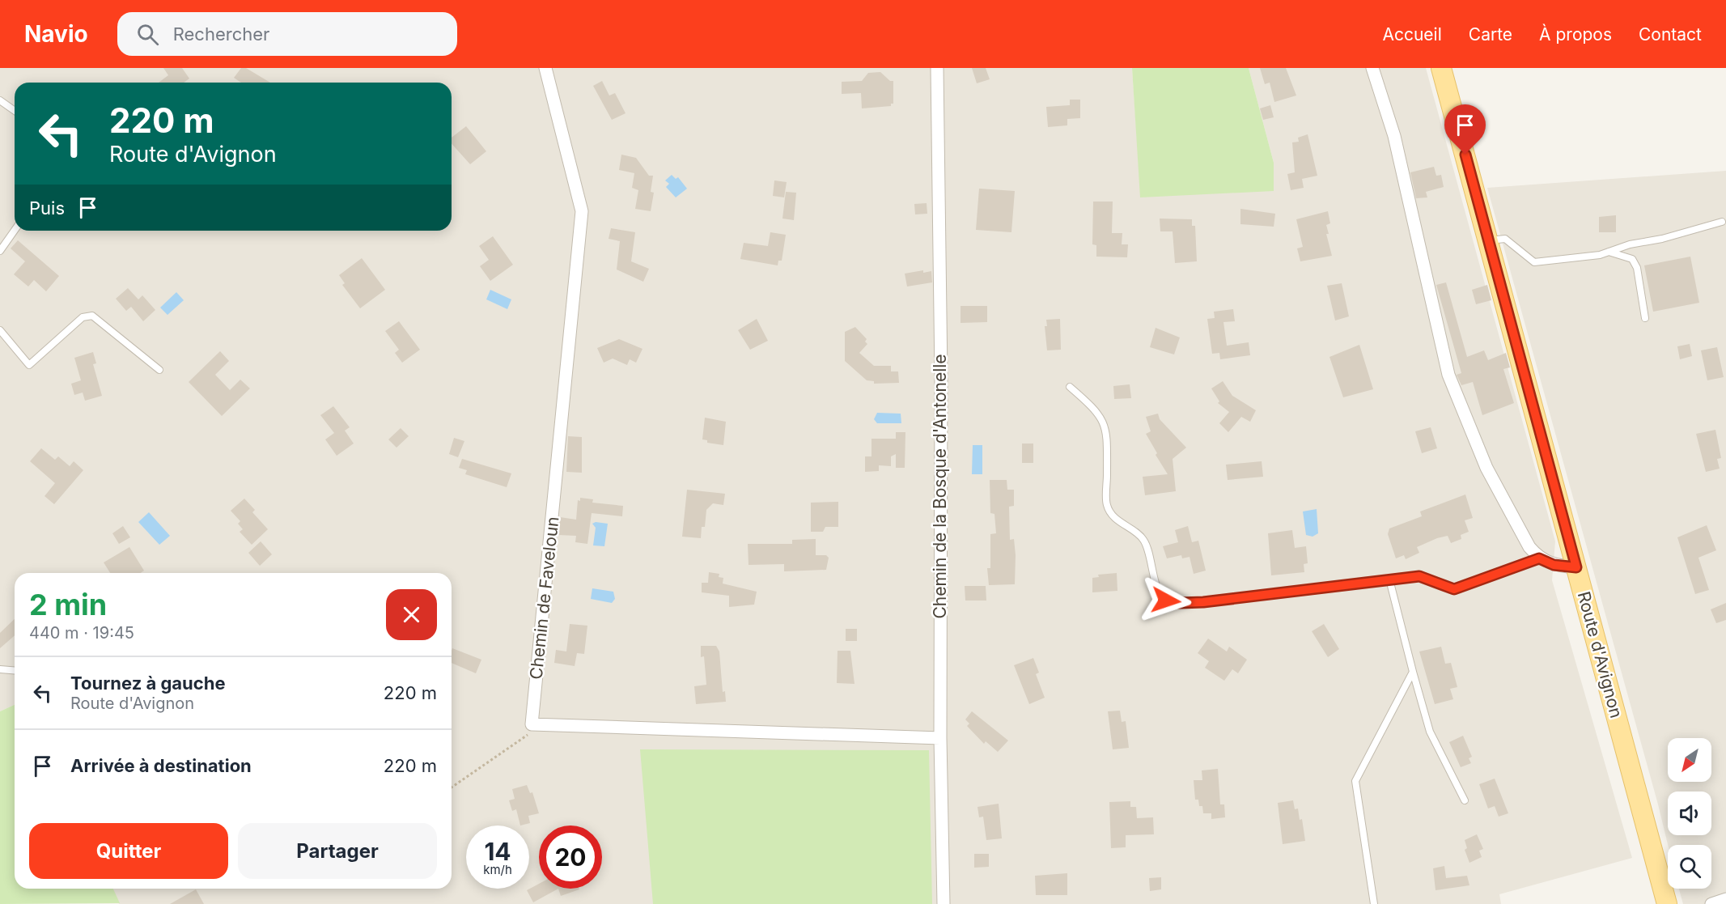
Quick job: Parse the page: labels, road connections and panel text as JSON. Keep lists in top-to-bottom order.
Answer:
{
  "streets": {
    "main road": ["Route d'Avignon"],
    "street": ["Chemin de la Bosque d'Antonelle", "Chemin de Faveloun"]
  },
  "crossings": [
    ["Chemin de la Bosque d'Antonelle", "Chemin de Faveloun"]
  ],
  "north": "bottom left",
  "page": {
    "header": "Navio",
    "search": "Rechercher",
    "nav": [
      "Accueil",
      "Carte",
      "À propos",
      "Contact"
    ],
    "turn": ["220 m", "Route d'Avignon"],
    "then": "Puis",
    "heading": ["2 min", "440 m · 19:45"],
    "list": [
      {
        "name": "Tournez à gauche",
        "note": "Route d'Avignon",
        "value": "220 m"
      },
      {
        "name": "Arrivée à destination",
        "value": "220 m"
      }
    ],
    "buttons": ["Quitter", "Partager"],
    "speed": "14 km/h",
    "limit": "20"
  }
}
